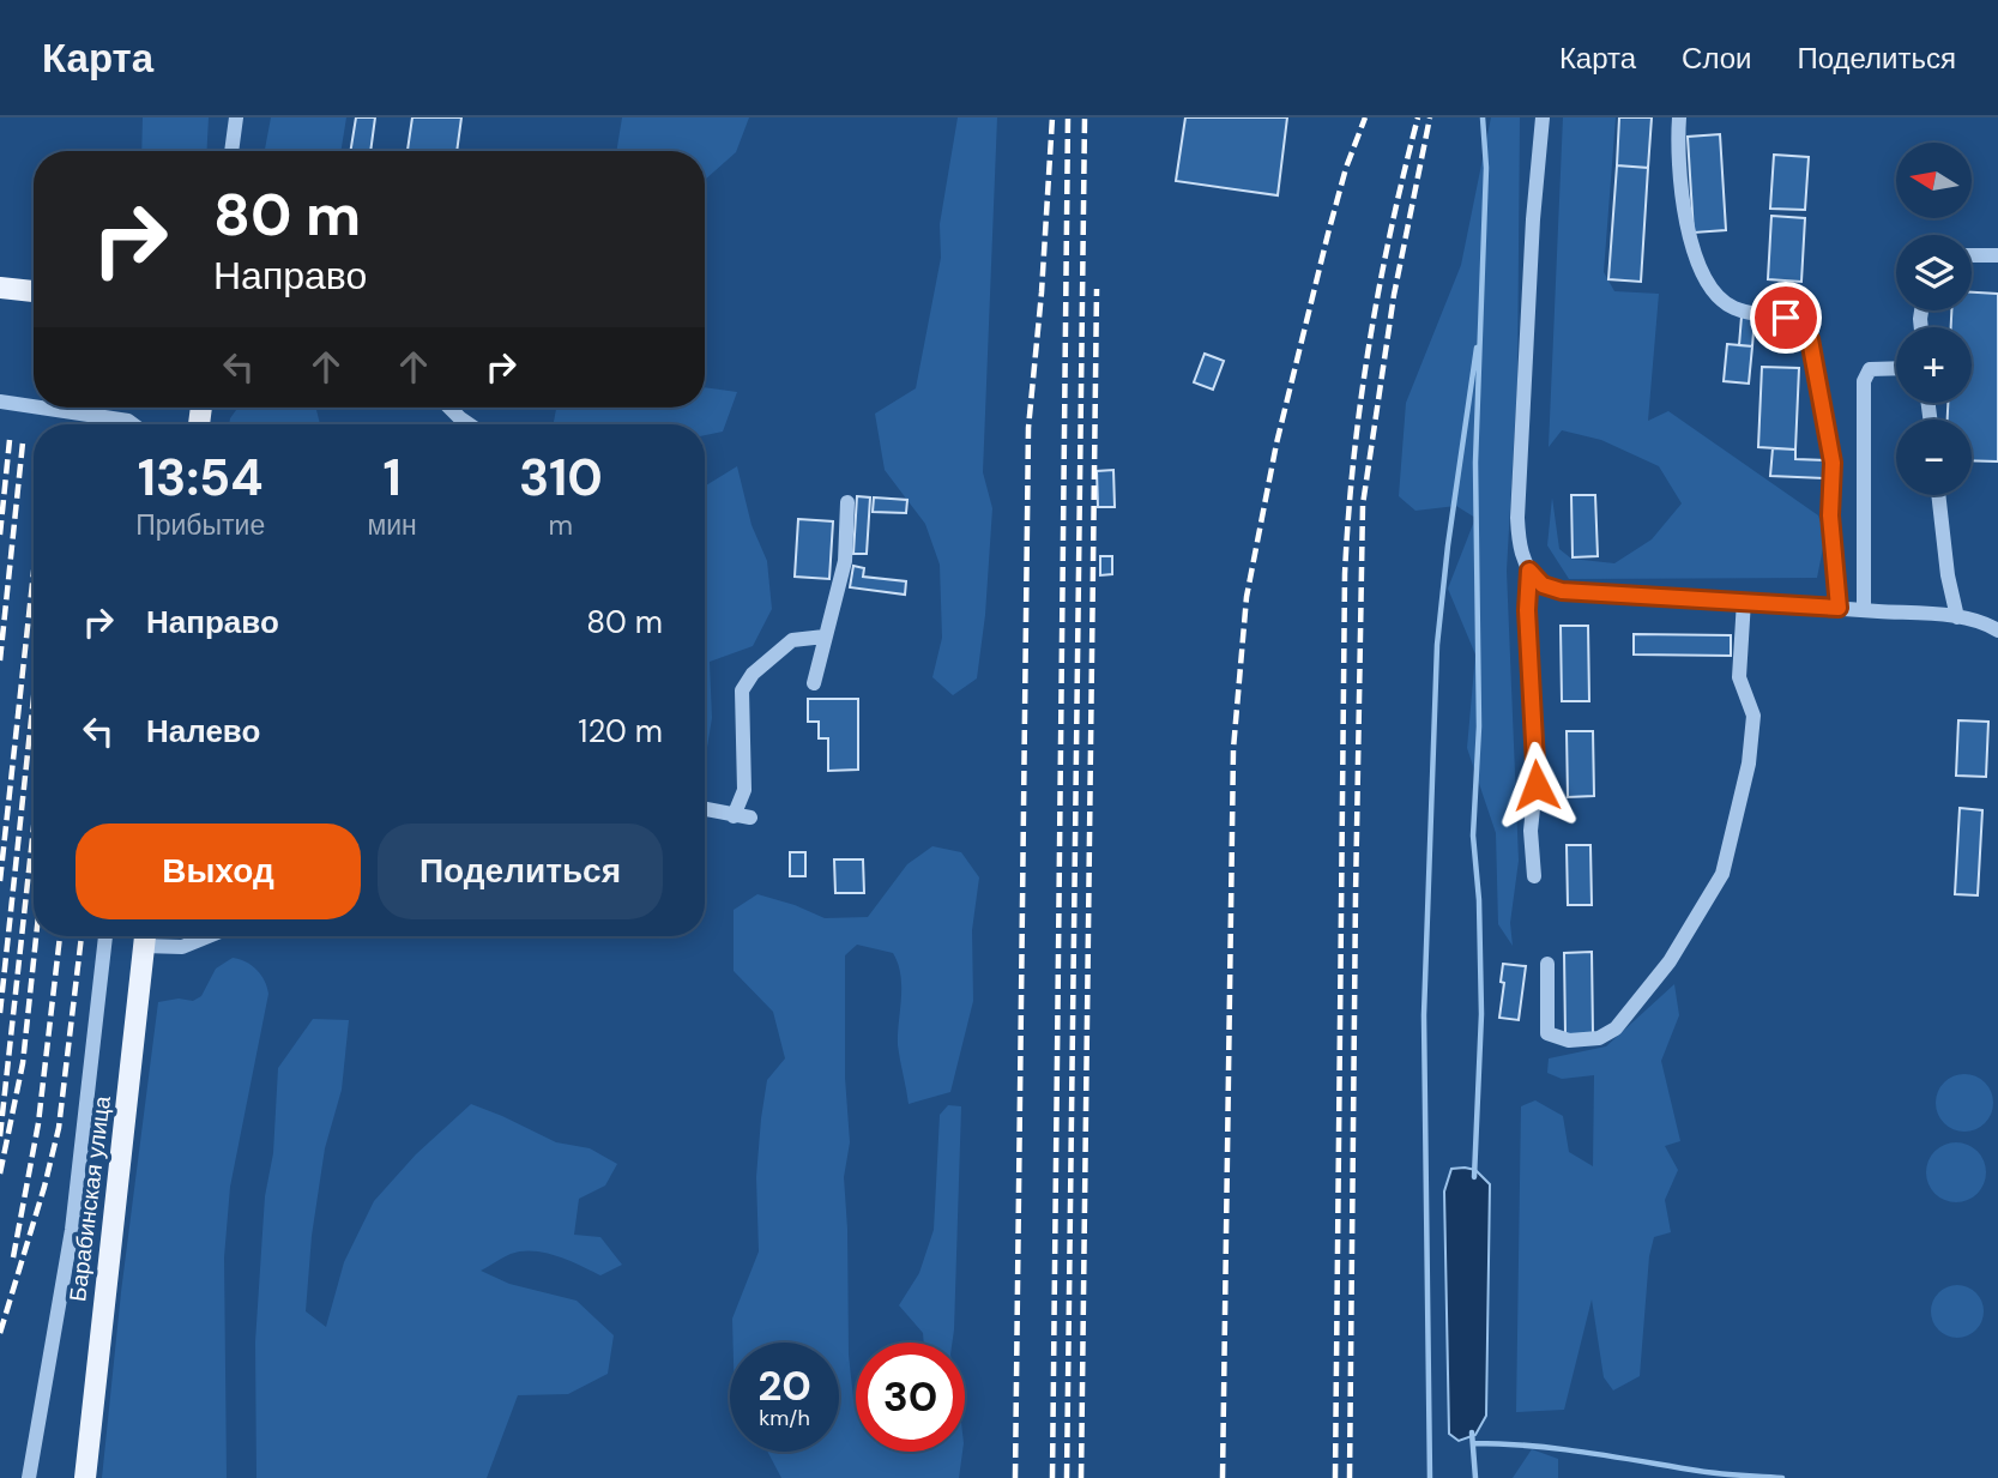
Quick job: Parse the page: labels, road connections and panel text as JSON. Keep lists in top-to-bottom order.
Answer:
{
  "streets": {
    "main road": ["Барабинская улица"]
  },
  "north": "left",
  "page": {
    "header": "Карта",
    "nav": ["Карта", "Слои", "Поделиться"],
    "map_buttons": ["+", "−"],
    "turn": ["80 m", "Направо"],
    "eta": [
      "13:54",
      "Прибытие",
      "1",
      "мин",
      "310",
      "m"
    ],
    "list": [
      {
        "name": "Направо",
        "value": "80 m"
      },
      {
        "name": "Налево",
        "value": "120 m"
      }
    ],
    "buttons": ["Выход", "Поделиться"],
    "speed": "20 km/h",
    "limit": "30"
  }
}
